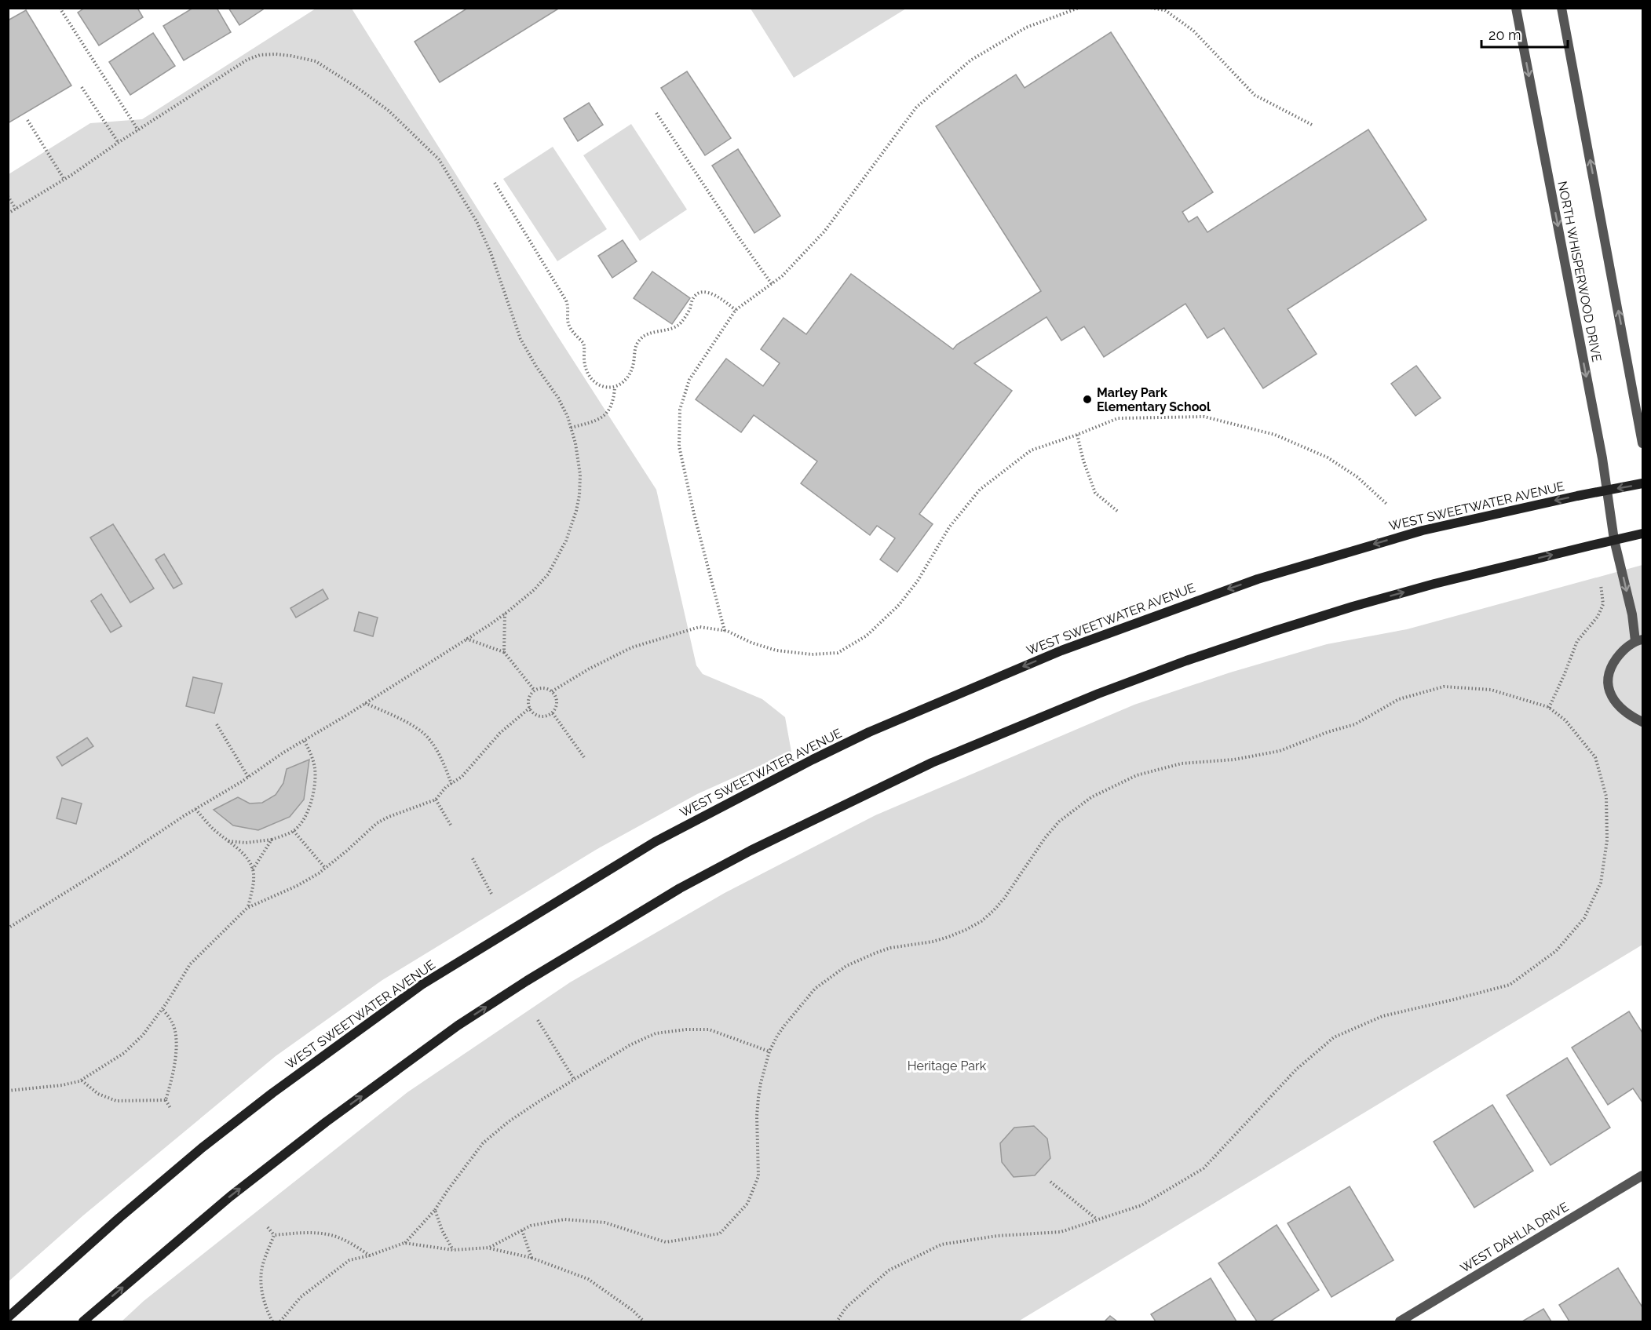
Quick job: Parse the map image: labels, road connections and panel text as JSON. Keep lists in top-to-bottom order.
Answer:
{
  "streets": {
    "street": ["NORTH WHISPERWOOD DRIVE", "WEST SWEETWATER AVENUE", "WEST DAHLIA DRIVE"]
  },
  "crossings": [
    ["NORTH WHISPERWOOD DRIVE", "WEST SWEETWATER AVENUE"]
  ],
  "parks": ["Heritage Park"],
  "places": ["Marley Park Elementary School"],
  "scale_bar": "20 m"
}
